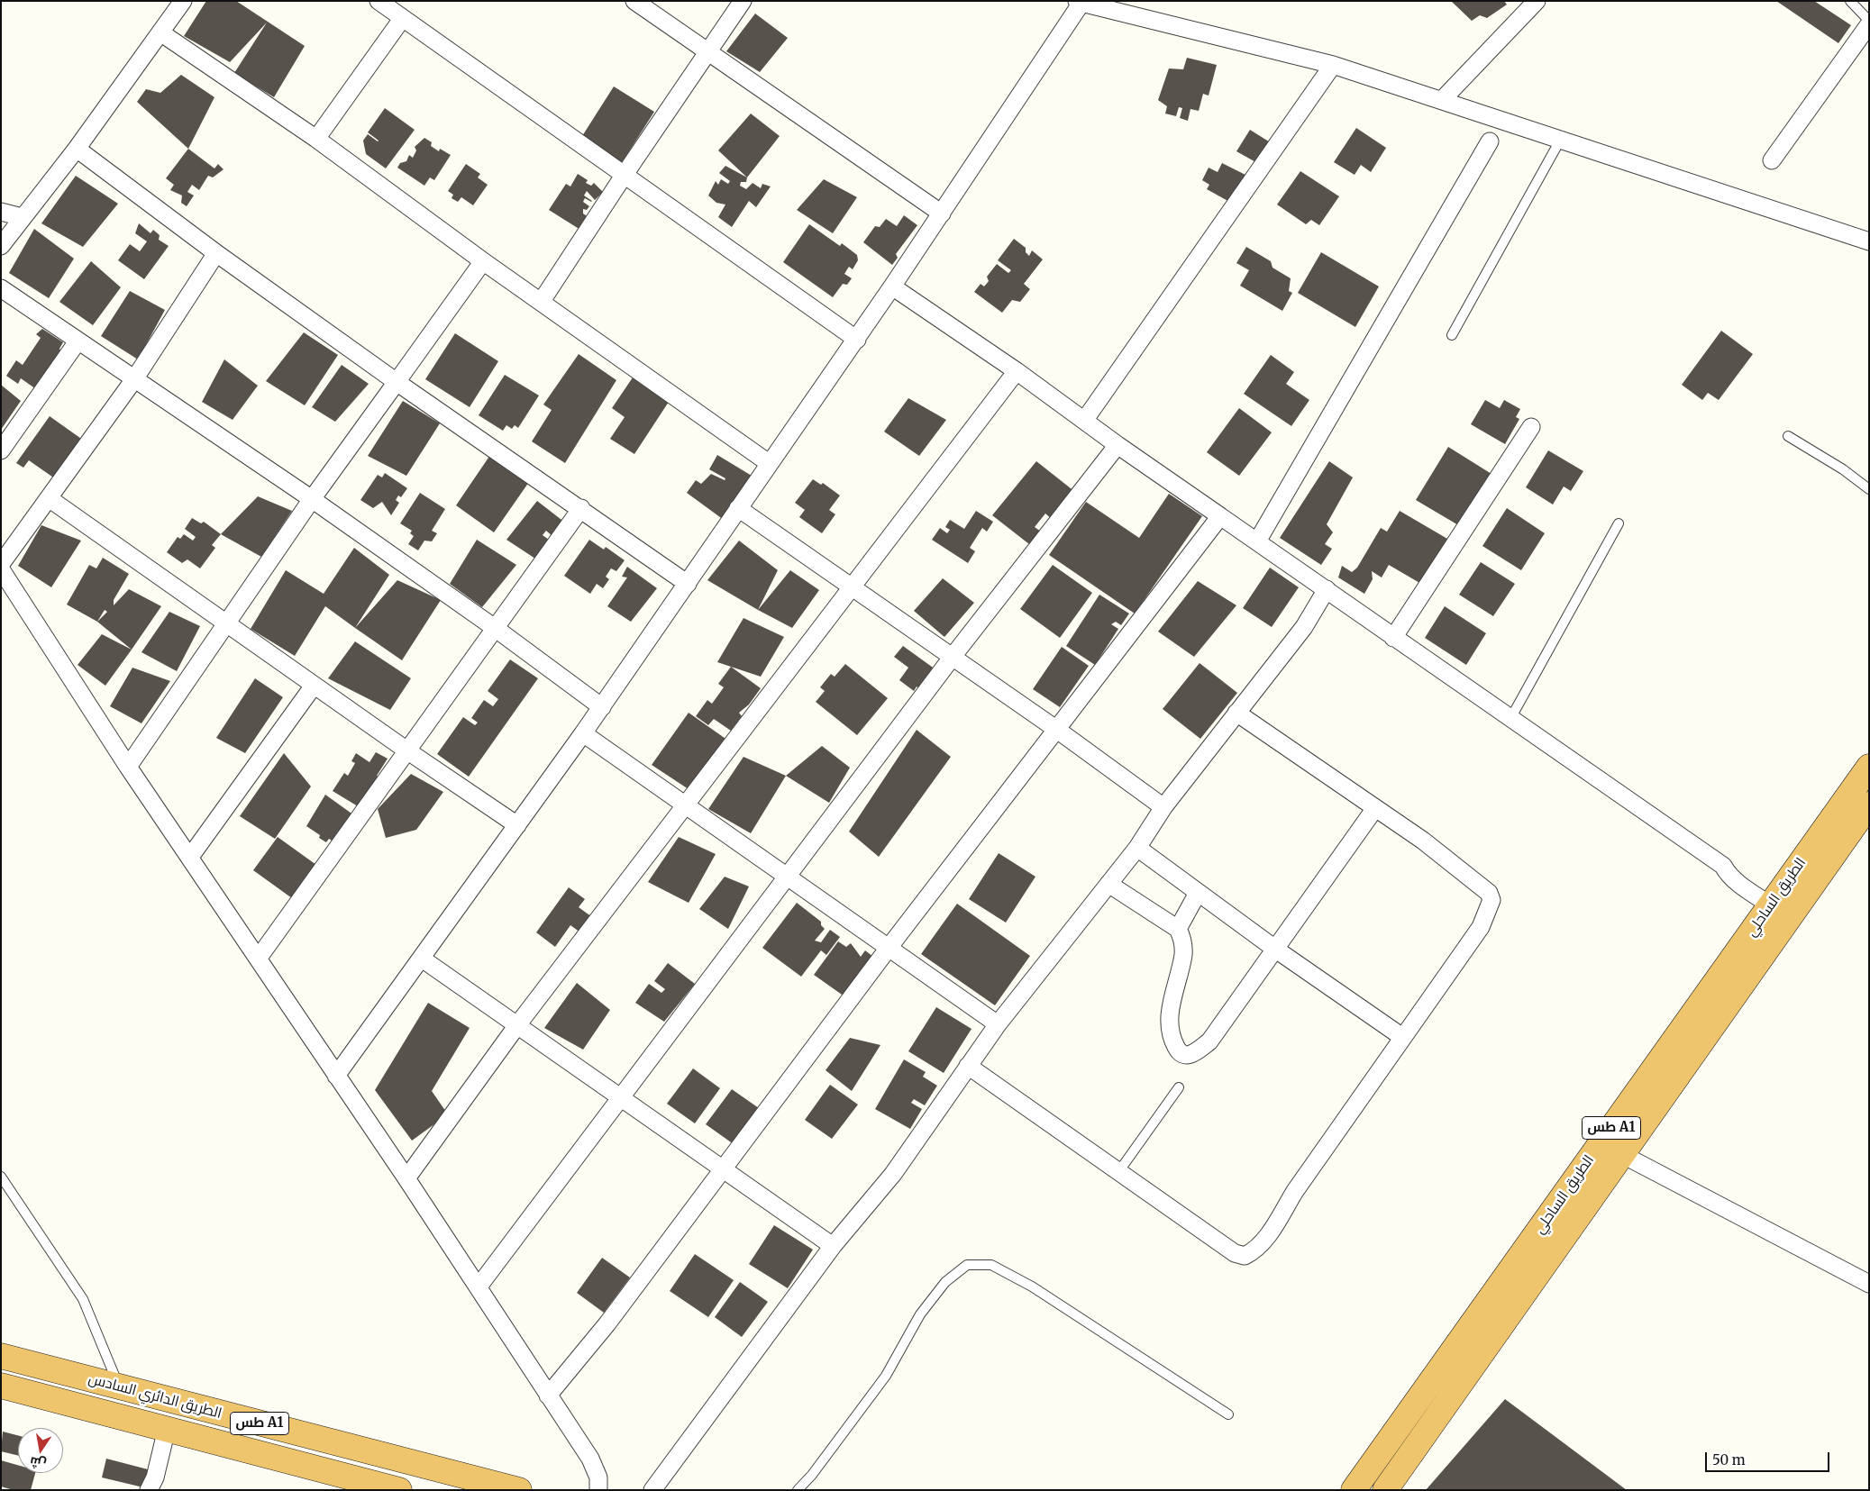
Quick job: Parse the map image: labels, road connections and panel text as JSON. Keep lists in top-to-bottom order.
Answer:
{
  "streets": {
    "highway": ["الطريق الساحلي", "طس A1", "الطريق الدائري السادس"]
  },
  "scale_bar": "50 m",
  "north": "bottom"
}
